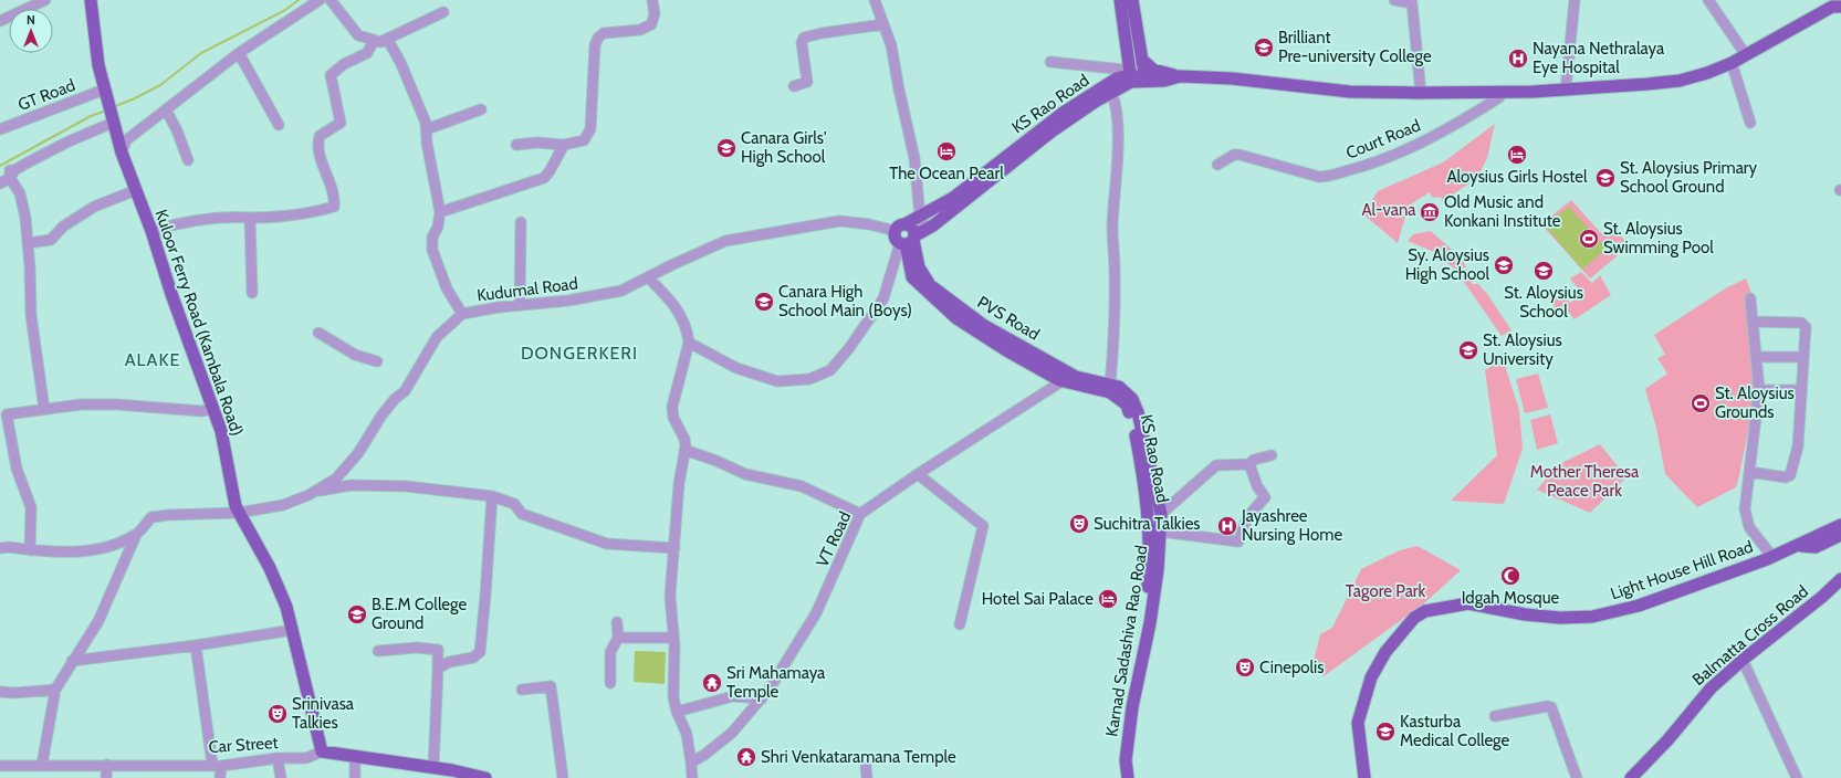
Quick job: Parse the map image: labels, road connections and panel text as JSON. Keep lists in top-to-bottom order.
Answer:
{
  "streets": {
    "main road": [
      "KS Rao Road",
      "PVS Road",
      "Kuloor Ferry Road (Kambala Road)",
      "Light House Hill Road",
      "Balmatta Cross Road",
      "Karnad Sadashiva Rao Road",
      "Car Street"
    ],
    "street": [
      "GT Road",
      "Court Road",
      "Kudumal Road",
      "VT Road"
    ]
  },
  "crossings": [
    ["GT Road", "Kuloor Ferry Road (Kambala Road)"],
    ["KS Rao Road", "Kudumal Road"],
    ["KS Rao Road", "PVS Road"],
    ["KS Rao Road", "VT Road"],
    ["Kudumal Road", "PVS Road"],
    ["Kudumal Road", "Kuloor Ferry Road (Kambala Road)"],
    ["PVS Road", "VT Road"],
    ["PVS Road", "Karnad Sadashiva Rao Road"],
    ["Kuloor Ferry Road (Kambala Road)", "Car Street"]
  ],
  "districts": ["DONGERKERI", "ALAKE"],
  "parks": ["Al-vana", "Mother Theresa Peace Park", "Tagore Park"],
  "places": {
    "school or university": [
      "Brilliant Pre-university College",
      "Canara Girls' High School",
      "St. Aloysius Primary School Ground",
      "Sy. Aloysius High School",
      "St. Aloysius School",
      "Canara High School Main (Boys)",
      "St. Aloysius University",
      "B.E.M College Ground",
      "Kasturba Medical College"
    ],
    "hospital": ["Nayana Nethralaya Eye Hospital", "Jayashree Nursing Home"],
    "hotel": ["The Ocean Pearl", "Aloysius Girls Hostel", "Hotel Sai Palace"],
    "museum": ["Old Music and Konkani Institute"],
    "sports": ["St. Aloysius Swimming Pool", "St. Aloysius Grounds"],
    "theatre": ["Suchitra Talkies", "Cinepolis", "Srinivasa Talkies"],
    "mosque": ["Idgah Mosque"],
    "temple": ["Sri Mahamaya Temple", "Shri Venkataramana Temple"]
  },
  "north": "top"
}
